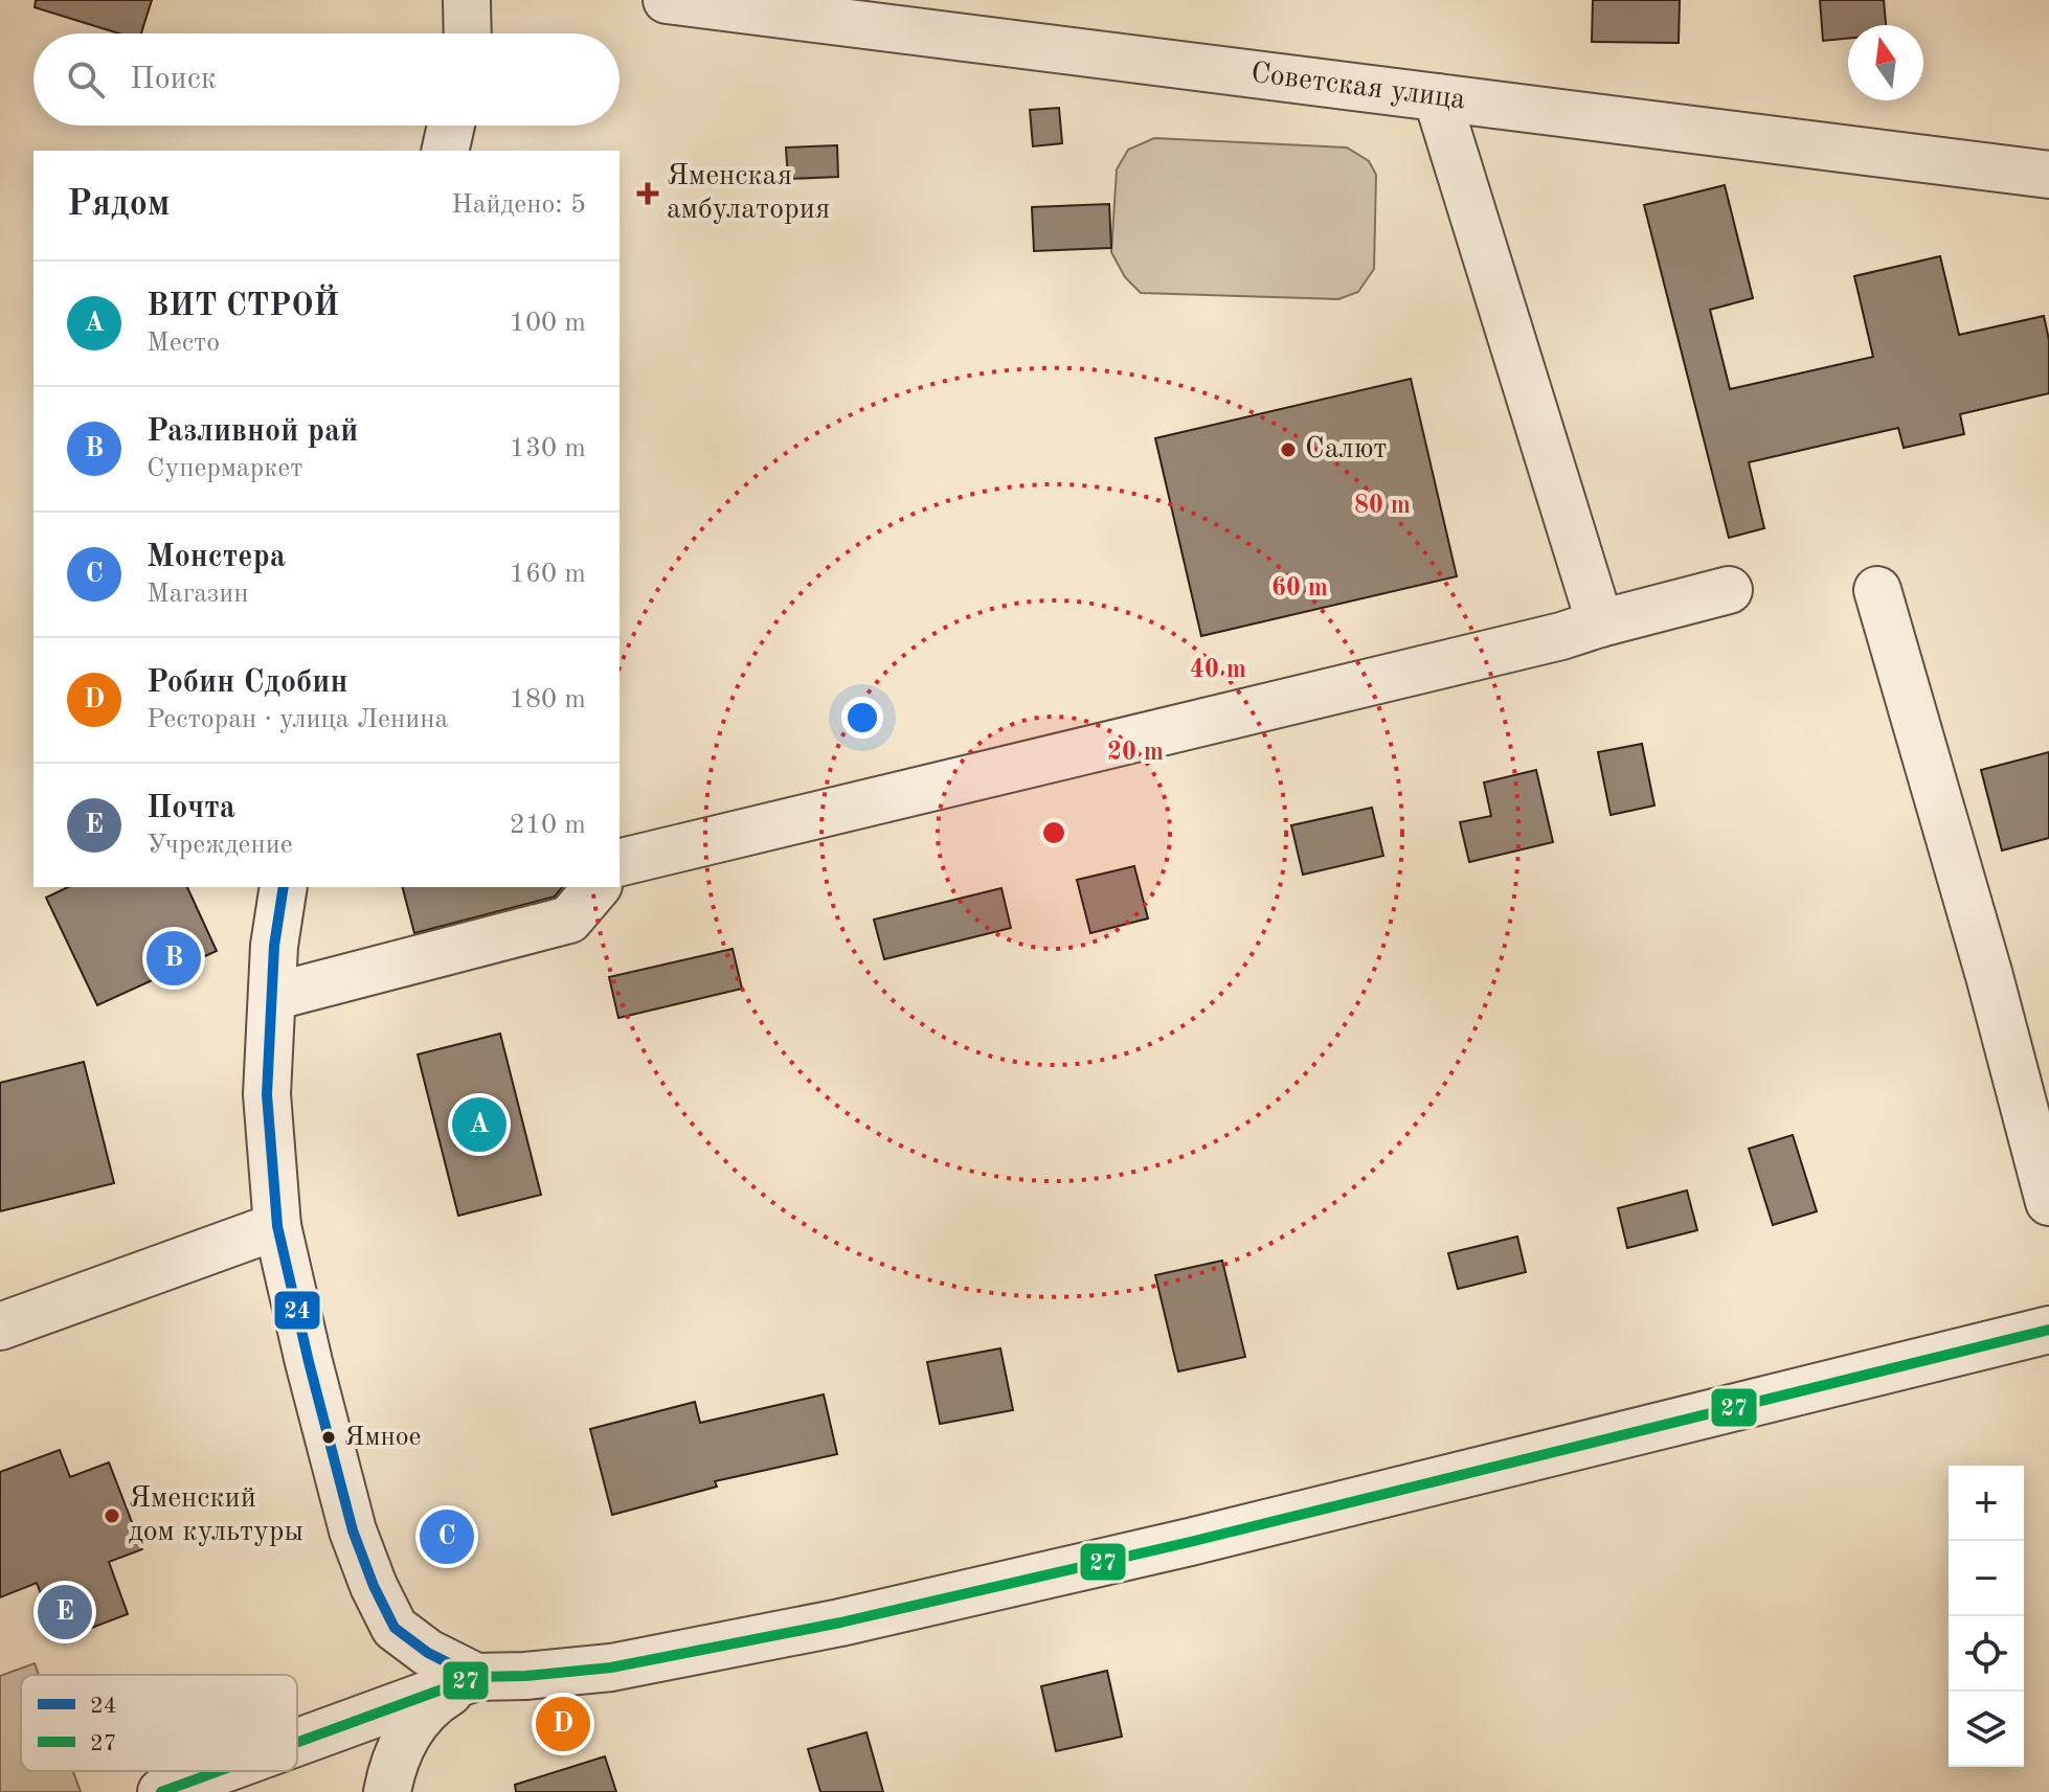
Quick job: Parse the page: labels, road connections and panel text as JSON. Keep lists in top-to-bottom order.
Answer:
{
  "streets": {
    "street": ["Советская улица"]
  },
  "places": {
    "health": ["Яменская амбулатория"],
    "other": ["Салют", "Ямное", "Яменский дом культуры"]
  },
  "lines": ["transit line 24", "transit line 27"],
  "legend": ["24", "27"],
  "north": "top",
  "page": {
    "search": "Поиск",
    "heading": ["Рядом", "Найдено: 5"],
    "list": [
      {
        "mark": "A",
        "name": "ВИТ СТРОЙ",
        "note": "Место",
        "value": "100 m"
      },
      {
        "mark": "B",
        "name": "Разливной рай",
        "note": "Супермаркет",
        "value": "130 m"
      },
      {
        "mark": "C",
        "name": "Монстера",
        "note": "Магазин",
        "value": "160 m"
      },
      {
        "mark": "D",
        "name": "Робин Сдобин",
        "note": "Ресторан · улица Ленина",
        "value": "180 m"
      },
      {
        "mark": "E",
        "name": "Почта",
        "note": "Учреждение",
        "value": "210 m"
      }
    ],
    "pins": [
      "B",
      "A",
      "C",
      "E",
      "D"
    ],
    "map_buttons": ["+", "−"]
  },
  "rings": [
    "80 m",
    "60 m",
    "40 m",
    "20 m"
  ]
}
